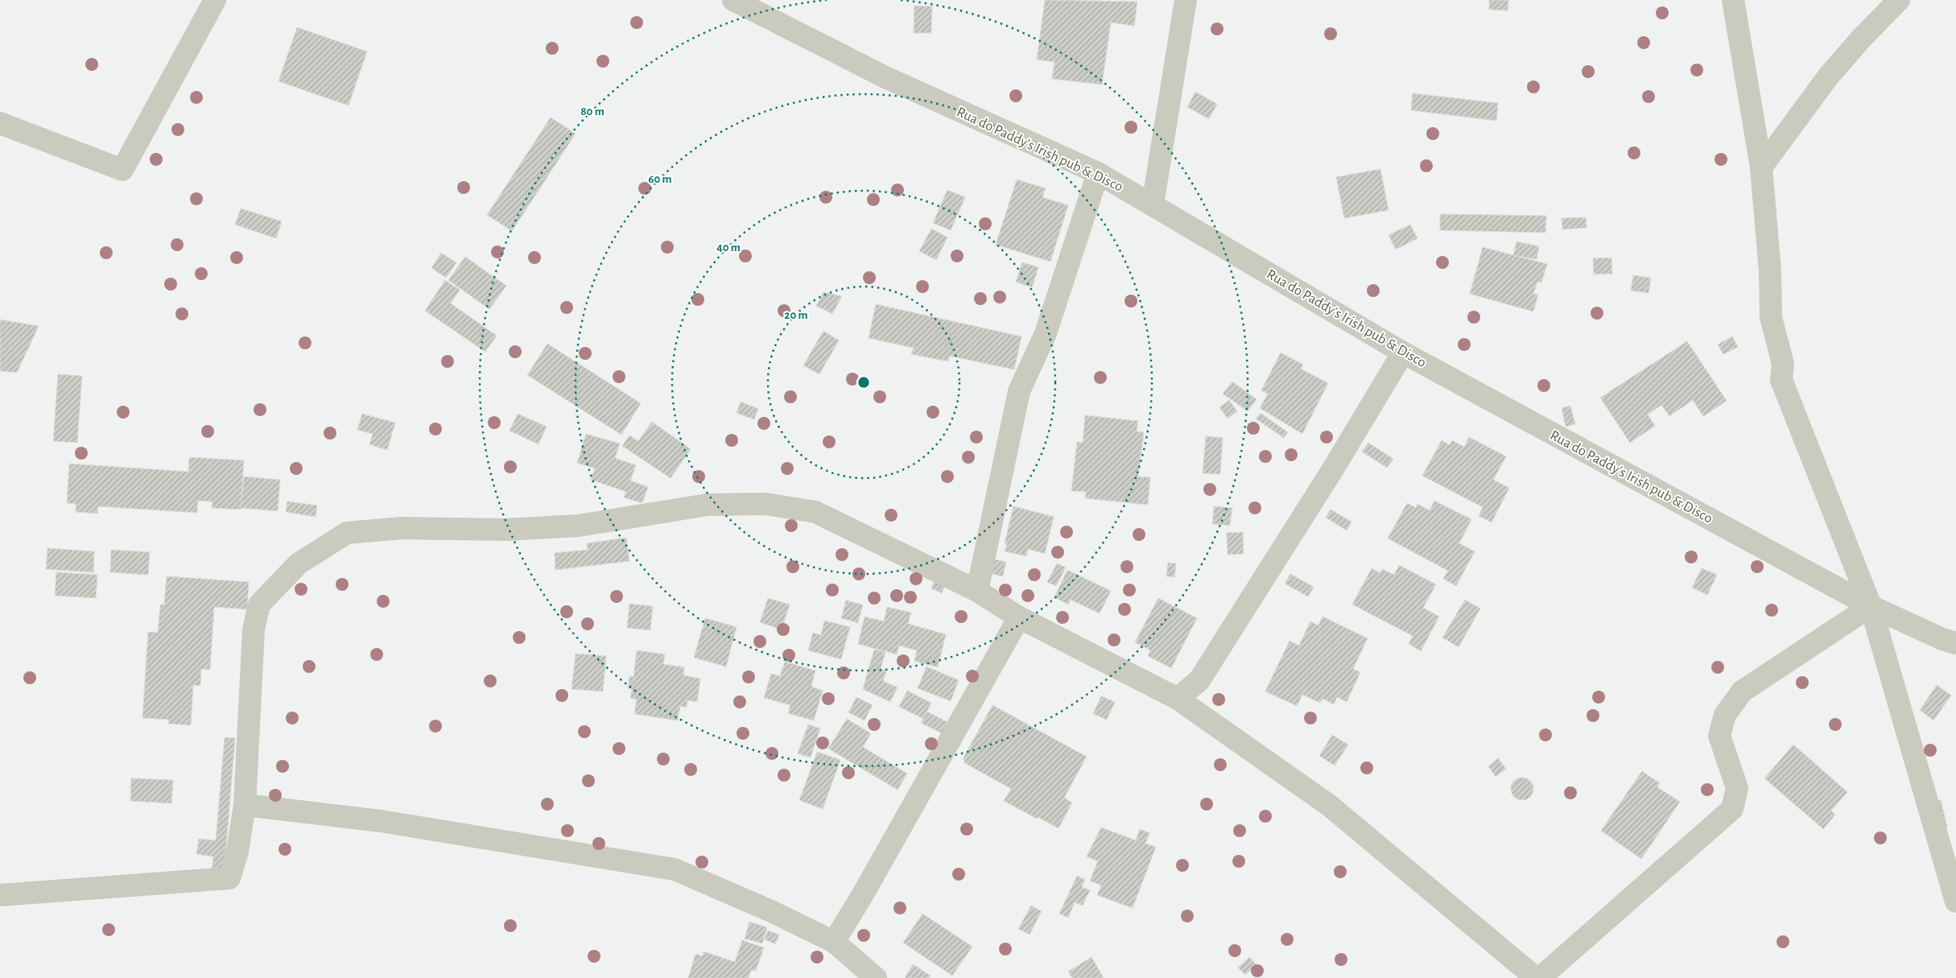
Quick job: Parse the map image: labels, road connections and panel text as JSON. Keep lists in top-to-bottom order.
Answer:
{
  "streets": {
    "street": ["Rua do Paddy's Irish pub & Disco"]
  },
  "rings": [
    "80 m",
    "60 m",
    "40 m",
    "20 m"
  ]
}
